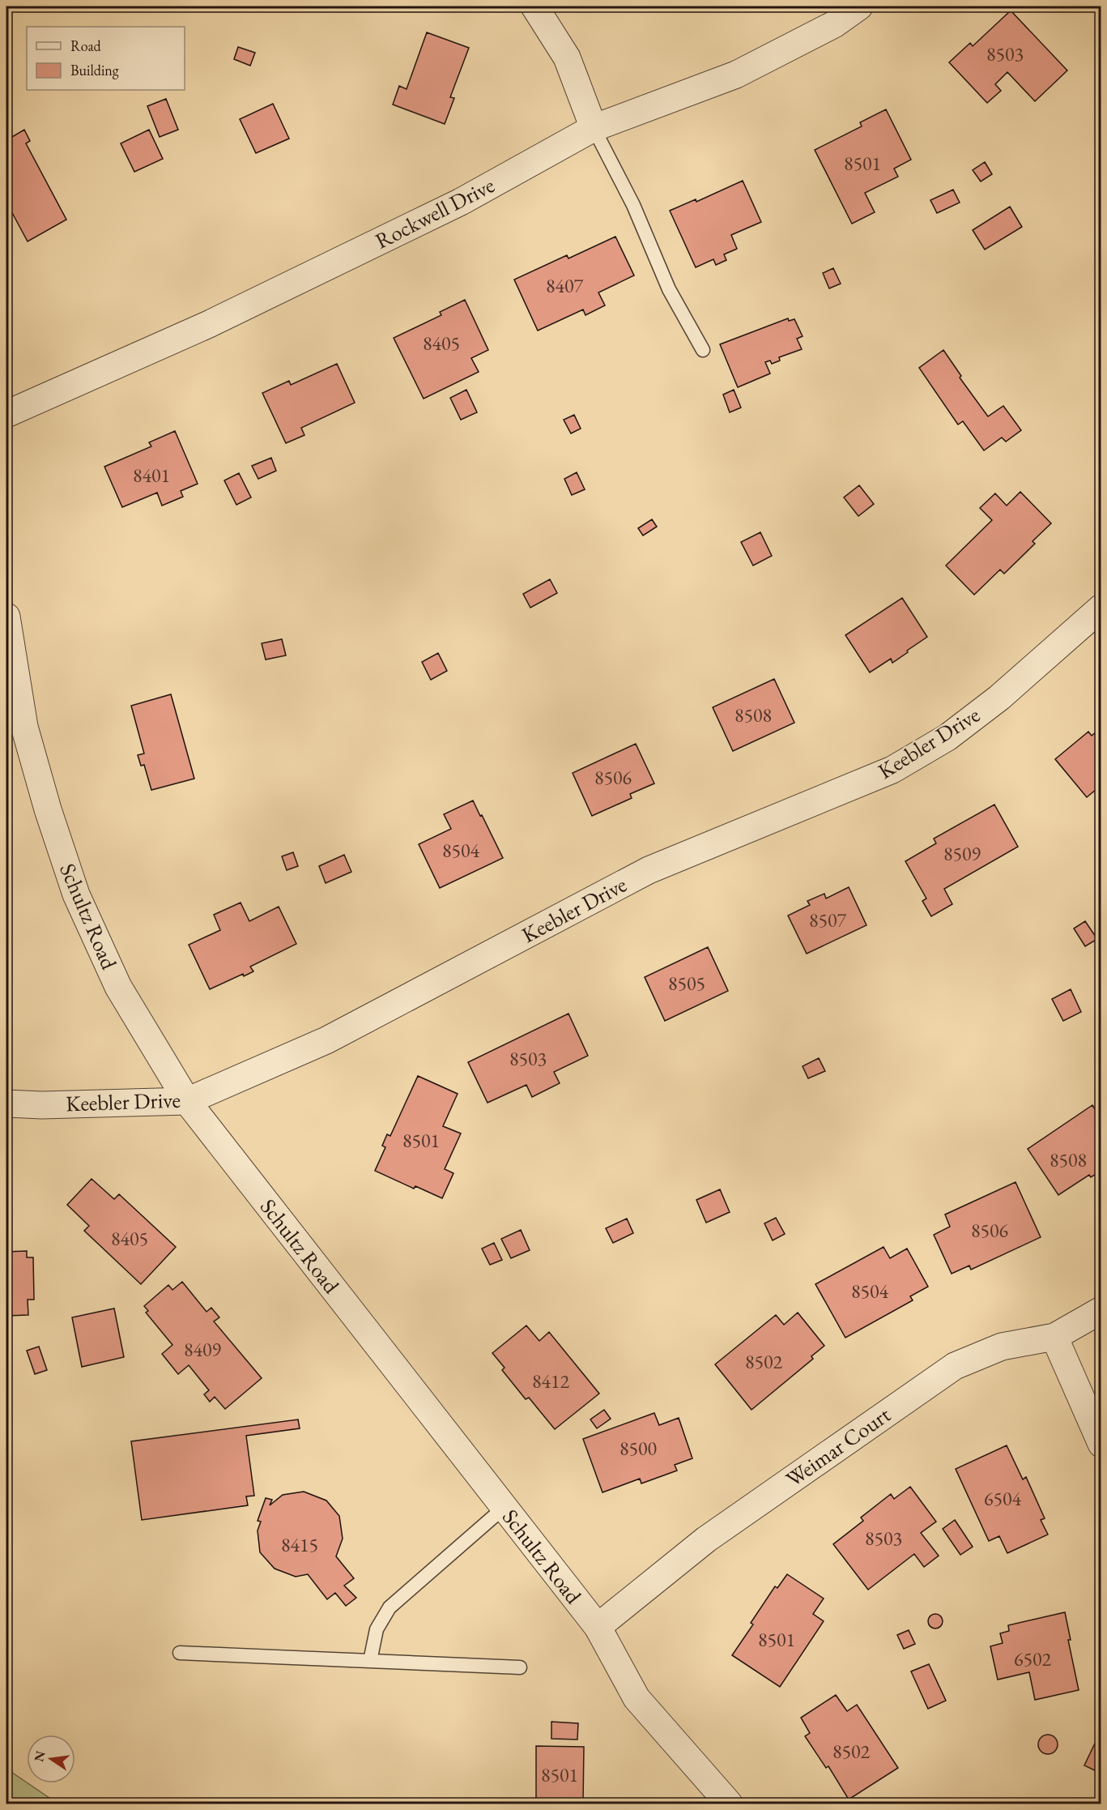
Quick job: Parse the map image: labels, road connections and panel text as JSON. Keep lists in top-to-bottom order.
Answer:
{
  "streets": {
    "street": [
      "Rockwell Drive",
      "Keebler Drive",
      "Schultz Road",
      "Weimar Court"
    ]
  },
  "crossings": [
    ["Keebler Drive", "Schultz Road"],
    ["Schultz Road", "Weimar Court"]
  ],
  "house_numbers": [
    "8503",
    "8501",
    "8407",
    "8405",
    "8401",
    "8508",
    "8506",
    "8504",
    "8509",
    "8507",
    "8505",
    "8503",
    "8501",
    "8508",
    "8506",
    "8405",
    "8504",
    "8409",
    "8502",
    "8412",
    "8500",
    "6504",
    "8503",
    "8415",
    "8501",
    "6502",
    "8502",
    "8501"
  ],
  "legend": ["Road", "Building"],
  "north": "left"
}
